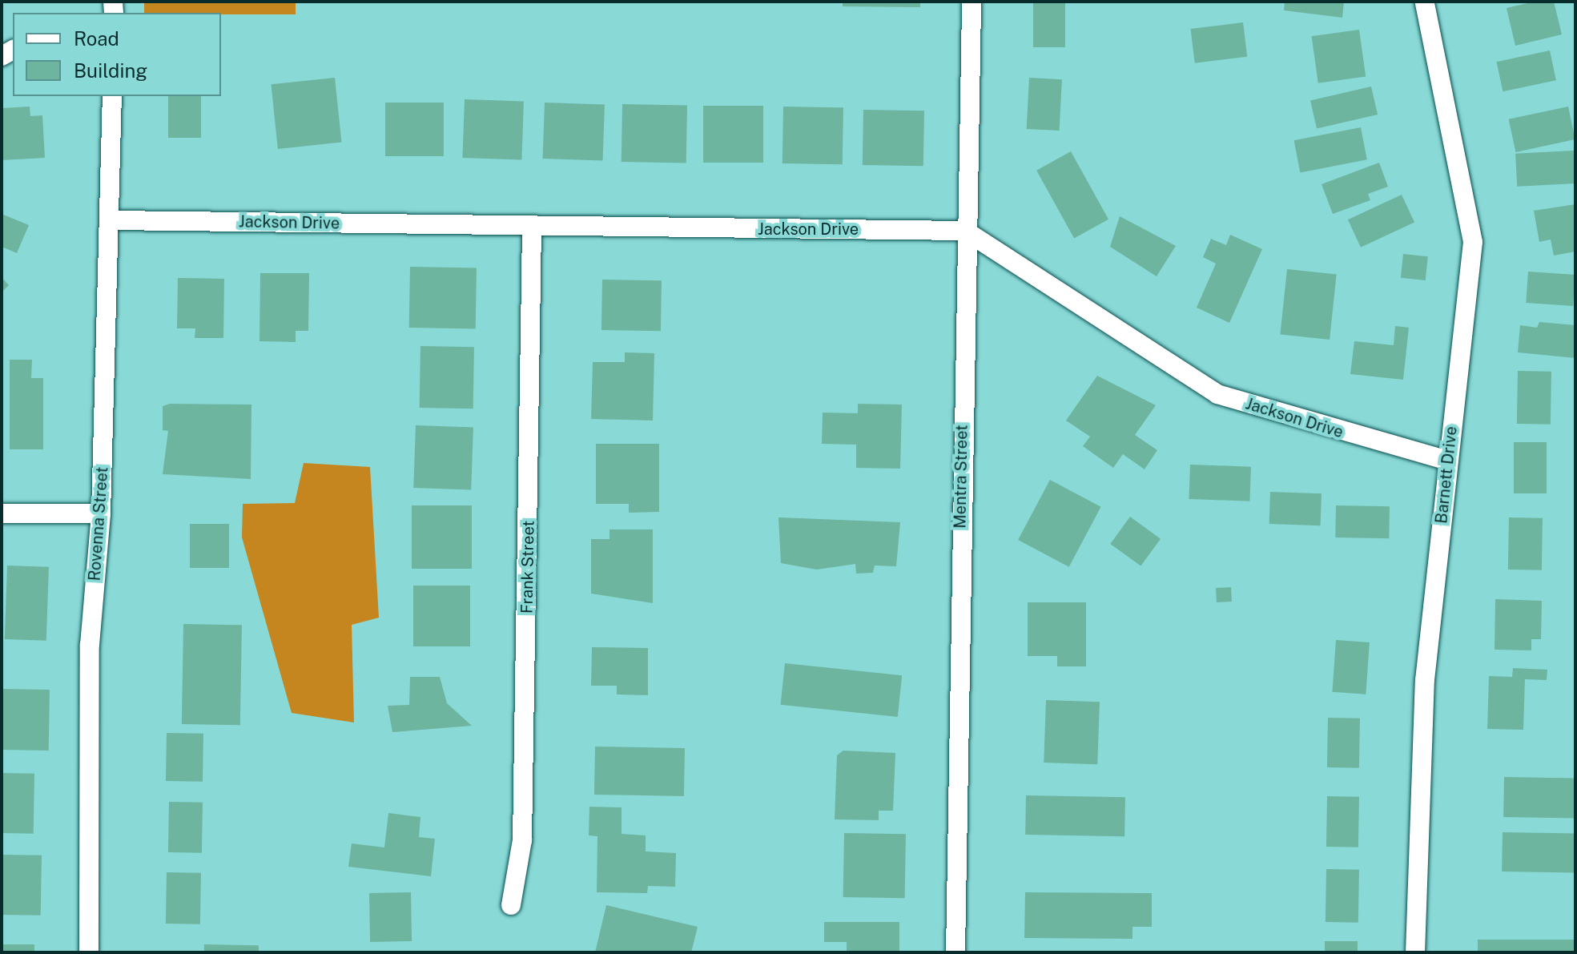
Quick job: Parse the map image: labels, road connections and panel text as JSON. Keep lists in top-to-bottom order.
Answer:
{
  "streets": {
    "street": [
      "Jackson Drive",
      "Barnett Drive",
      "Mentra Street",
      "Rovenna Street",
      "Frank Street"
    ]
  },
  "crossings": [
    ["Jackson Drive", "Barnett Drive"],
    ["Jackson Drive", "Mentra Street"],
    ["Jackson Drive", "Rovenna Street"],
    ["Jackson Drive", "Frank Street"]
  ],
  "legend": ["Road", "Building"]
}
